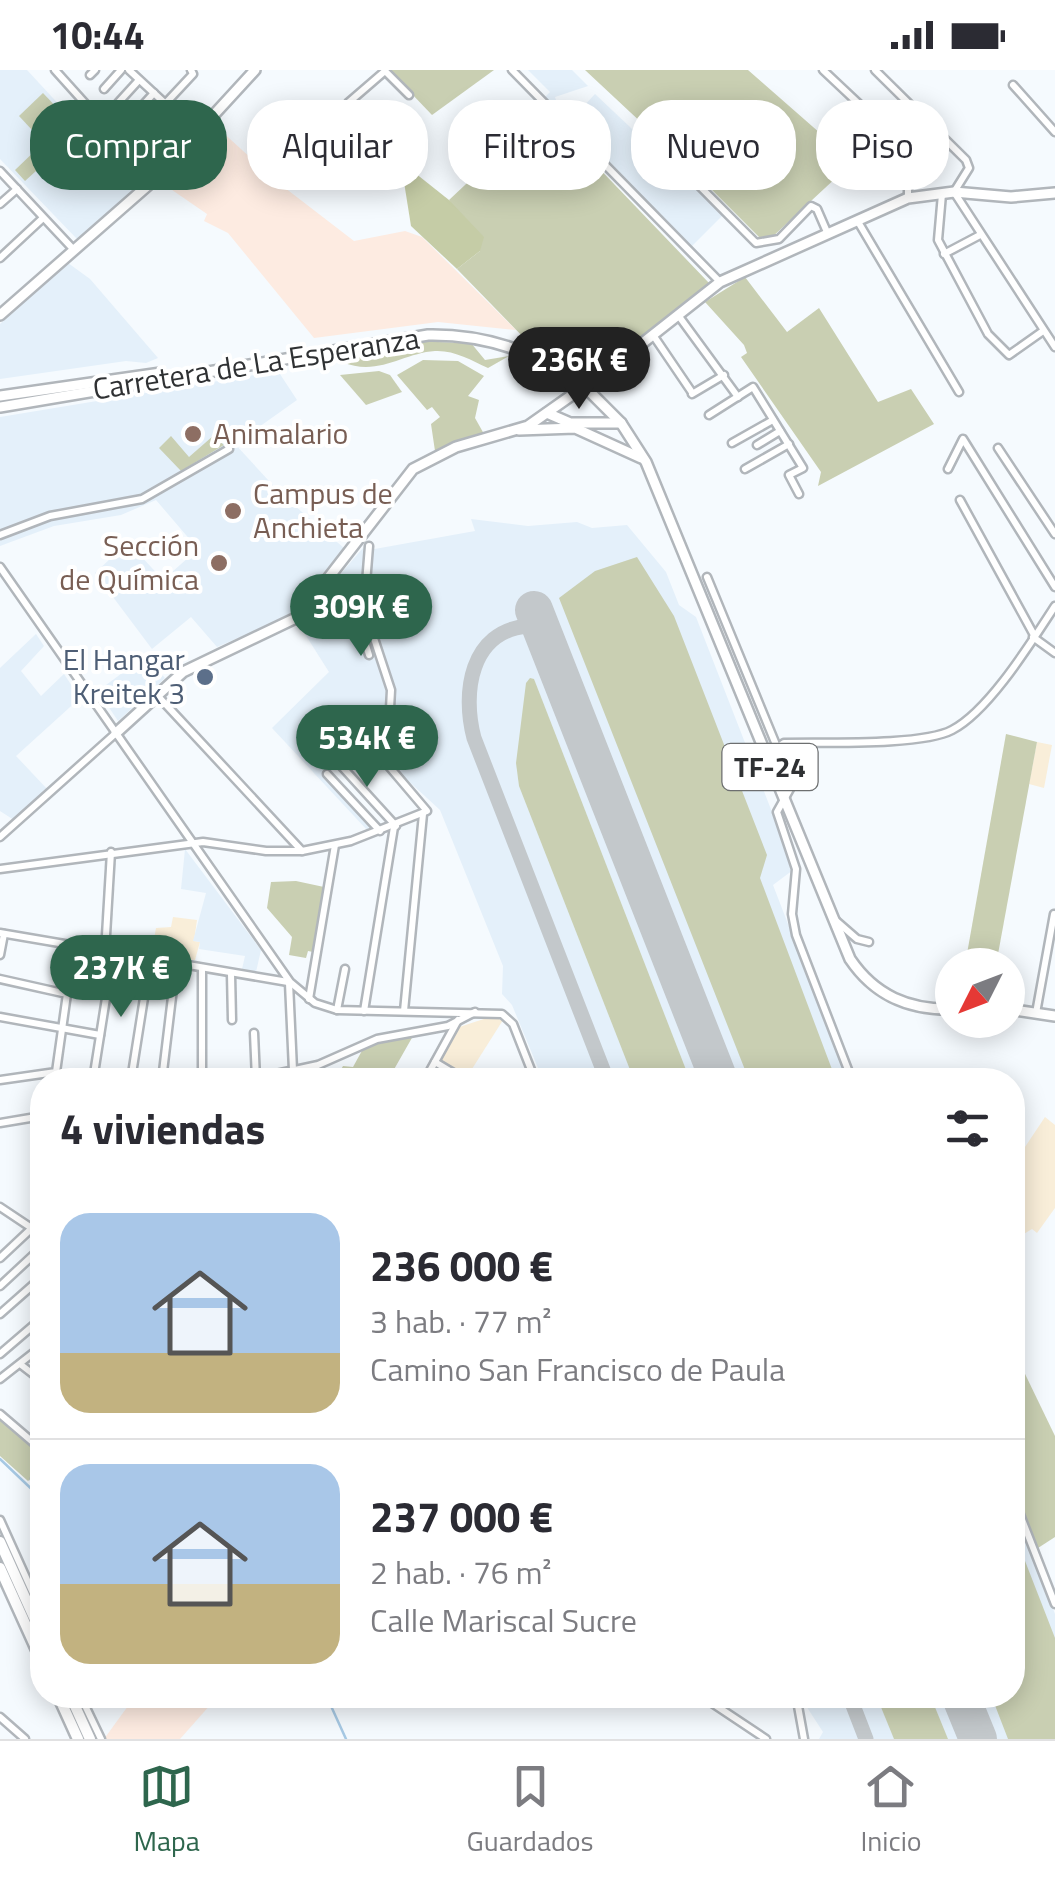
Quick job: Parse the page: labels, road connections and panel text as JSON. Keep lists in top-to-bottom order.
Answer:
{
  "streets": {
    "main road": ["Carretera de La Esperanza", "TF-24"]
  },
  "places": [
    "Animalario",
    "Campus de Anchieta",
    "Sección de Química",
    "El Hangar Kreitek 3"
  ],
  "north": "bottom left",
  "page": {
    "status": "10:44",
    "chip": [
      "Comprar",
      "Alquilar",
      "Filtros",
      "Nuevo",
      "Piso"
    ],
    "price": [
      "236K €",
      "309K €",
      "534K €",
      "237K €"
    ],
    "heading": "4 viviendas",
    "list": [
      {
        "name": "236 000 €",
        "note": "3 hab. · 77 m² · Camino San Francisco de Paula"
      },
      {
        "name": "237 000 €",
        "note": "2 hab. · 76 m² · Calle Mariscal Sucre"
      }
    ],
    "tabs": ["Mapa", "Guardados", "Inicio"]
  }
}
